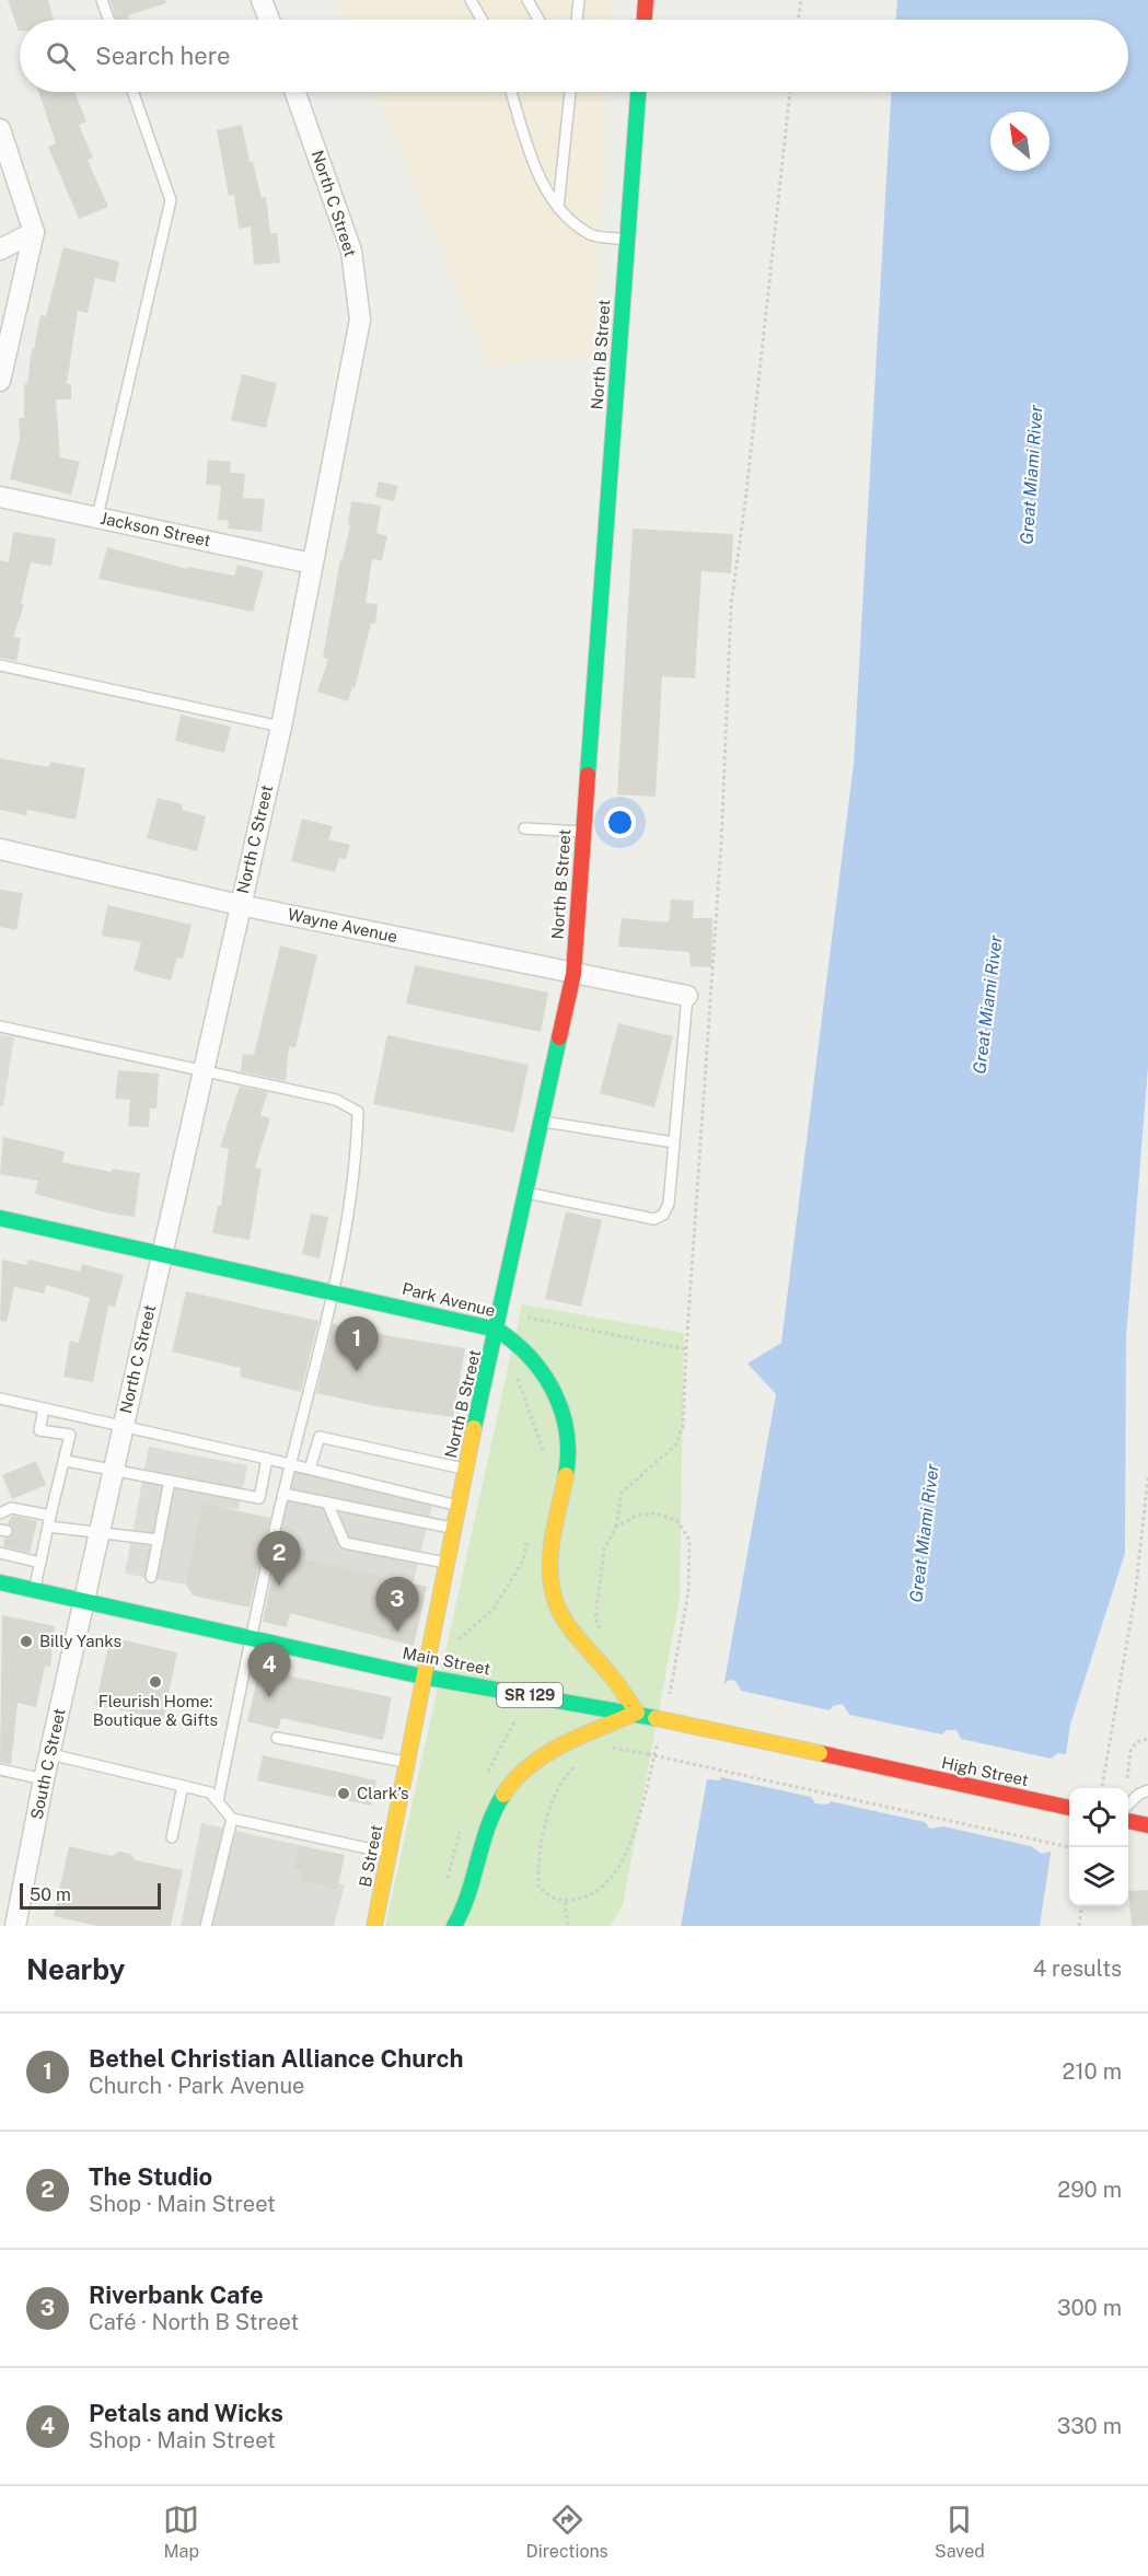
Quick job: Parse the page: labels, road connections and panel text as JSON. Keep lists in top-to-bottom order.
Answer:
{
  "streets": {
    "main road": [
      "North B Street",
      "Park Avenue",
      "Main Street",
      "SR 129",
      "High Street",
      "B Street"
    ],
    "street": [
      "North C Street",
      "Jackson Street",
      "Wayne Avenue",
      "South C Street"
    ]
  },
  "crossings": [
    ["North C Street", "Jackson Street"],
    ["North C Street", "Wayne Avenue"],
    ["North C Street", "Park Avenue"],
    ["North C Street", "Main Street"],
    ["North C Street", "South C Street"],
    ["North B Street", "Wayne Avenue"],
    ["North B Street", "Park Avenue"],
    ["North B Street", "Main Street"],
    ["North B Street", "B Street"],
    ["Park Avenue", "Main Street"],
    ["Main Street", "South C Street"],
    ["Main Street", "High Street"],
    ["Main Street", "B Street"]
  ],
  "water": ["Great Miami River"],
  "places": ["Billy Yanks", "Fleurish Home: Boutique & Gifts", "Clark’s"],
  "scale_bar": "50 m",
  "north": "top left",
  "page": {
    "search": "Search here",
    "pins": [
      "1",
      "2",
      "3",
      "4"
    ],
    "scale": "50 m",
    "heading": ["Nearby", "4 results"],
    "list": [
      {
        "mark": "1",
        "name": "Bethel Christian Alliance Church",
        "note": "Church · Park Avenue",
        "value": "210 m"
      },
      {
        "mark": "2",
        "name": "The Studio",
        "note": "Shop · Main Street",
        "value": "290 m"
      },
      {
        "mark": "3",
        "name": "Riverbank Cafe",
        "note": "Café · North B Street",
        "value": "300 m"
      },
      {
        "mark": "4",
        "name": "Petals and Wicks",
        "note": "Shop · Main Street",
        "value": "330 m"
      }
    ],
    "nav": ["Map", "Directions", "Saved"]
  }
}
